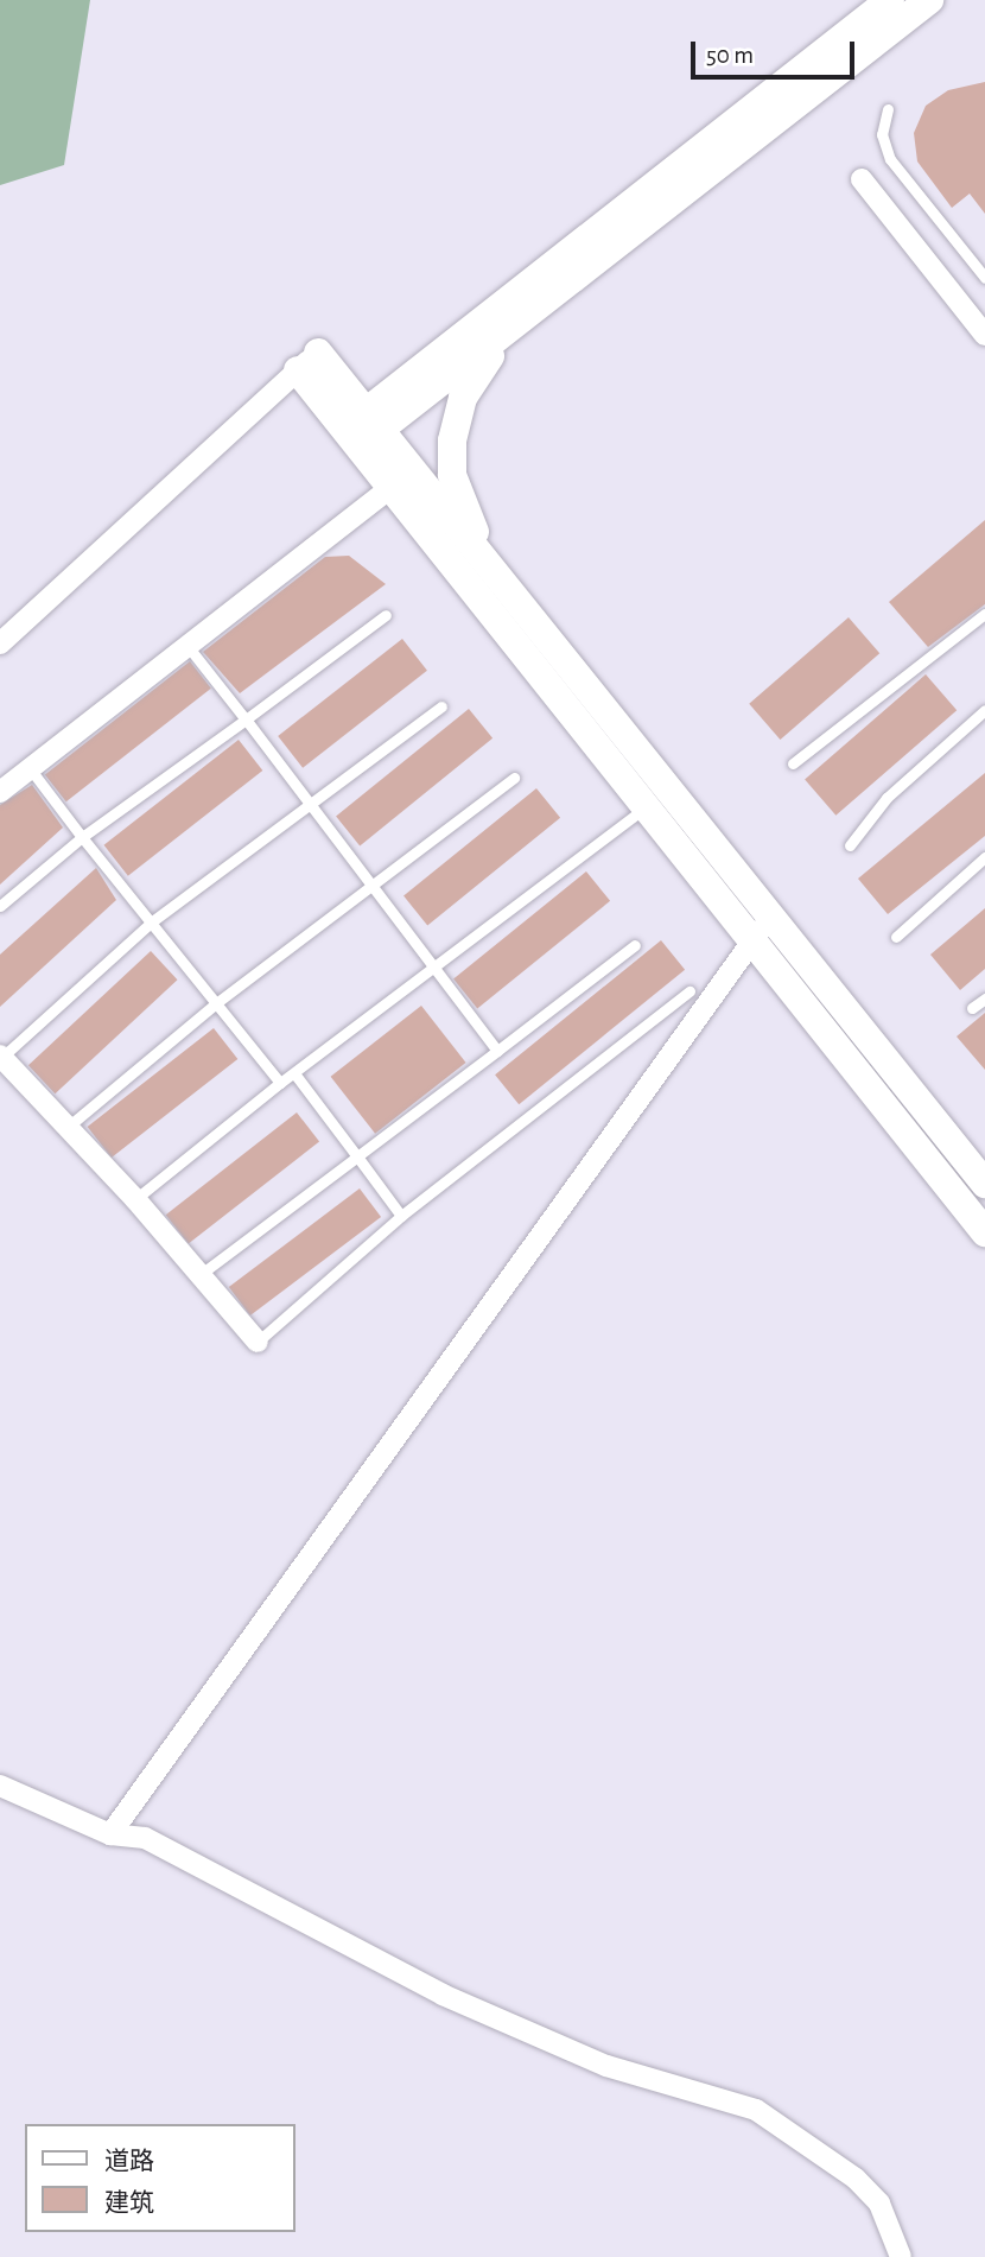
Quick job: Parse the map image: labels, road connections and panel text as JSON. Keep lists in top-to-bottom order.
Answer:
{
  "legend": ["道路", "建筑"],
  "scale_bar": "50 m"
}
